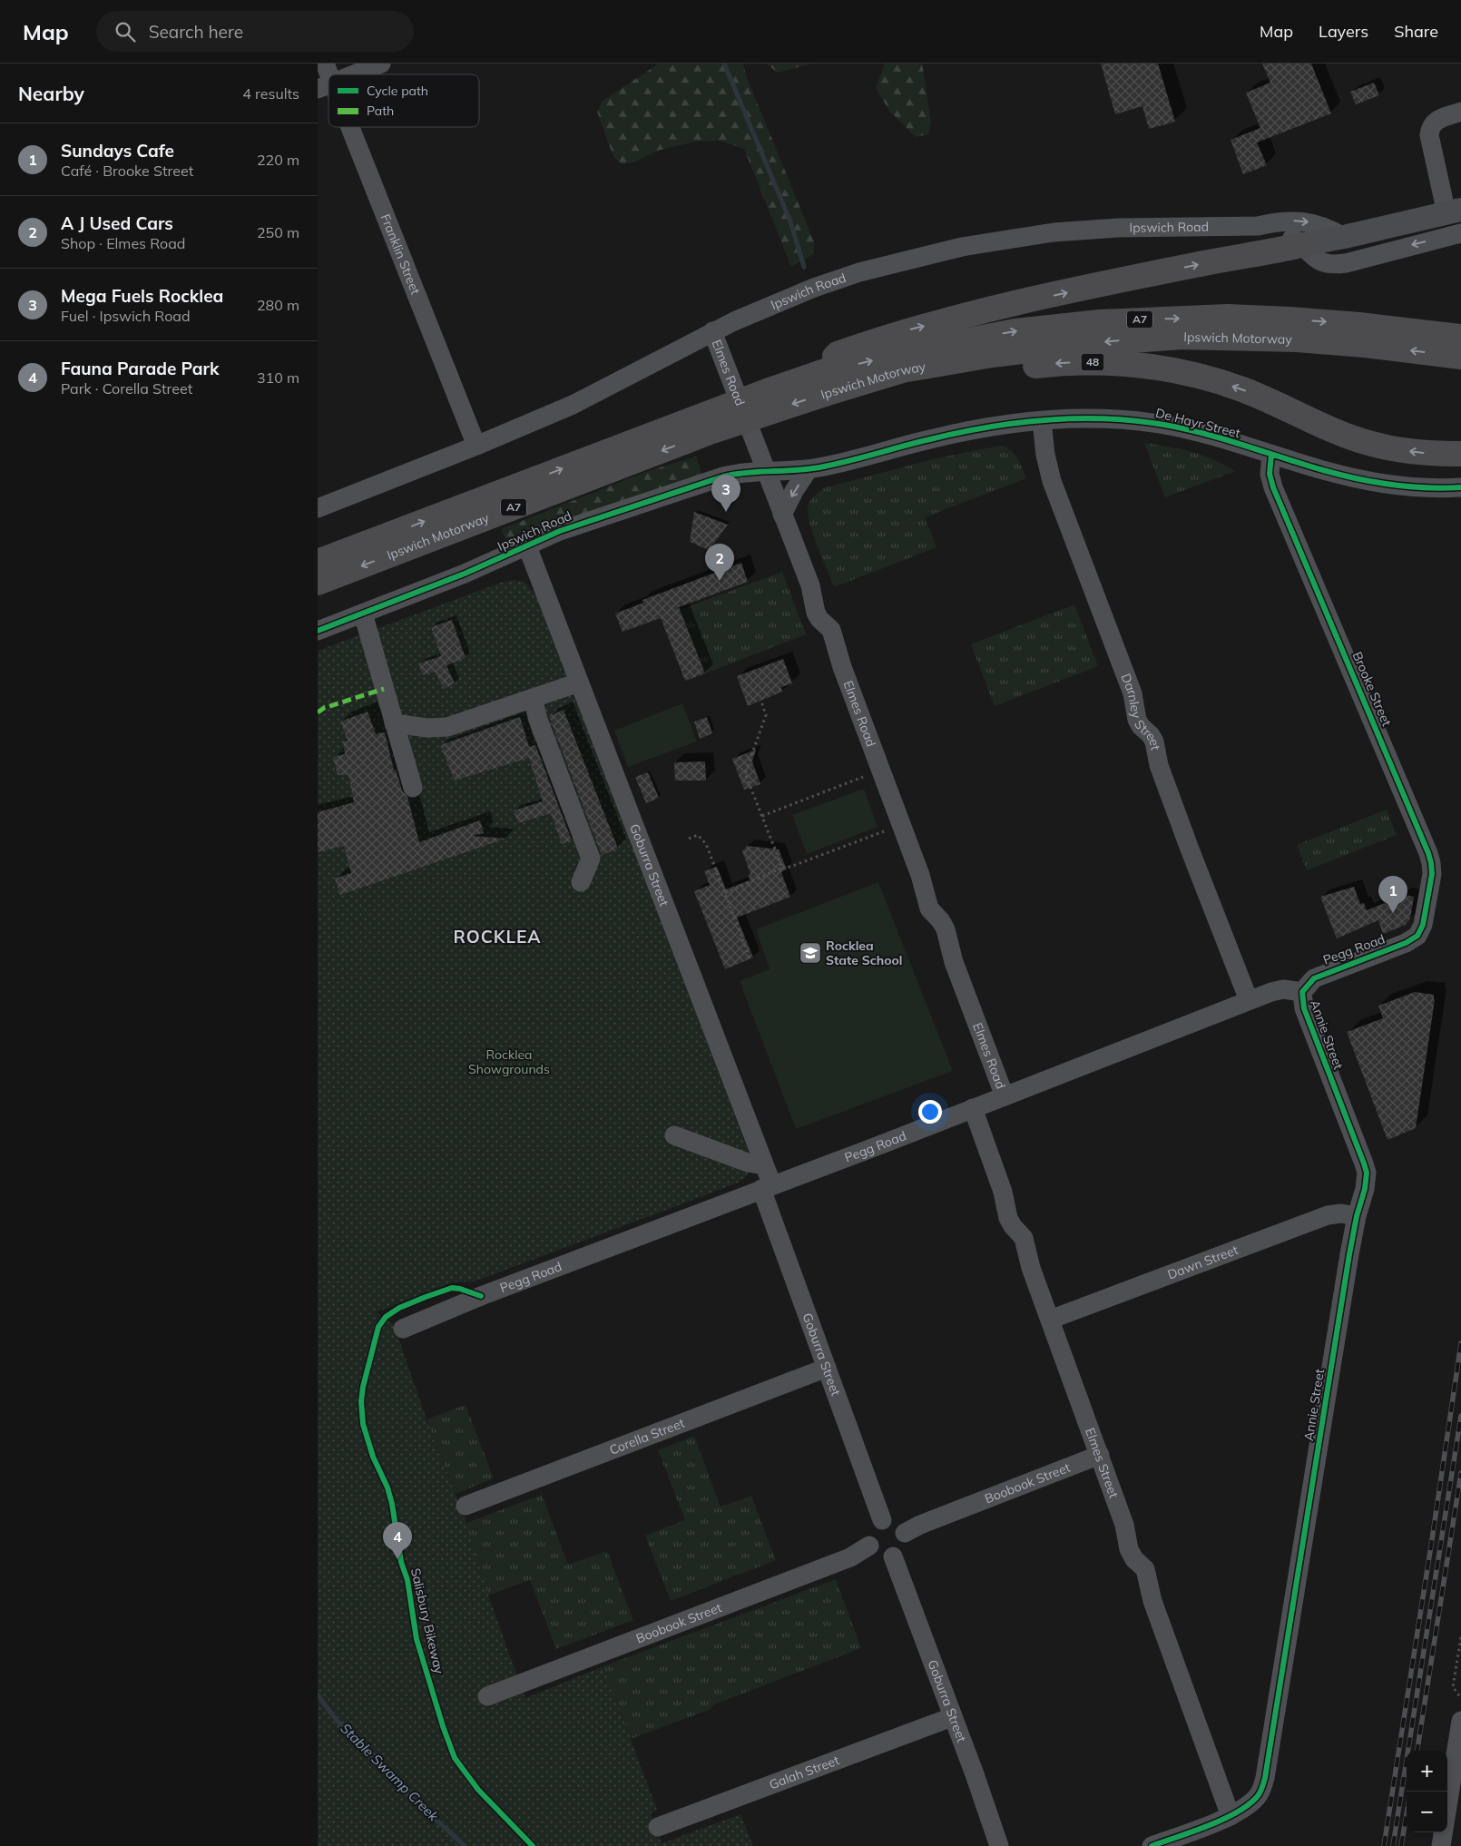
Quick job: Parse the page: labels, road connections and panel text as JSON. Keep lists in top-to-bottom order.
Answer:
{
  "streets": {
    "highway": ["A7", "Ipswich Motorway", "48"],
    "street": [
      "Ipswich Road",
      "Franklin Street",
      "Elmes Road",
      "De Hayr Street",
      "Brooke Street",
      "Darnley Street",
      "Goburra Street",
      "Pegg Road",
      "Annie Street",
      "Dawn Street",
      "Corella Street",
      "Elmes Street",
      "Boobook Street",
      "Galah Street"
    ],
    "cycle path": ["Salisbury Bikeway"]
  },
  "crossings": [
    ["Ipswich Road", "Franklin Street"],
    ["Ipswich Road", "Elmes Road"],
    ["Ipswich Road", "De Hayr Street"],
    ["Ipswich Road", "Goburra Street"],
    ["Ipswich Motorway", "48"],
    ["Elmes Road", "De Hayr Street"],
    ["Elmes Road", "Pegg Road"],
    ["De Hayr Street", "Brooke Street"],
    ["De Hayr Street", "Darnley Street"],
    ["Brooke Street", "Pegg Road"],
    ["Darnley Street", "Pegg Road"],
    ["Goburra Street", "Pegg Road"],
    ["Goburra Street", "Corella Street"],
    ["Goburra Street", "Boobook Street"],
    ["Goburra Street", "Galah Street"],
    ["Pegg Road", "Annie Street"],
    ["Pegg Road", "Elmes Street"],
    ["Annie Street", "Dawn Street"],
    ["Annie Street", "Elmes Street"],
    ["Dawn Street", "Elmes Street"],
    ["Elmes Street", "Boobook Street"]
  ],
  "districts": ["ROCKLEA"],
  "water": ["Stable Swamp Creek"],
  "parks": ["Rocklea Showgrounds"],
  "places": {
    "school or university": ["Rocklea State School"]
  },
  "legend": ["Cycle path", "Path"],
  "page": {
    "header": "Map",
    "search": "Search here",
    "nav": ["Map", "Layers", "Share"],
    "heading": ["Nearby", "4 results"],
    "list": [
      {
        "mark": "1",
        "name": "Sundays Cafe",
        "note": "Café · Brooke Street",
        "value": "220 m"
      },
      {
        "mark": "2",
        "name": "A J Used Cars",
        "note": "Shop · Elmes Road",
        "value": "250 m"
      },
      {
        "mark": "3",
        "name": "Mega Fuels Rocklea",
        "note": "Fuel · Ipswich Road",
        "value": "280 m"
      },
      {
        "mark": "4",
        "name": "Fauna Parade Park",
        "note": "Park · Corella Street",
        "value": "310 m"
      }
    ],
    "pins": [
      "3",
      "2",
      "1",
      "4"
    ],
    "map_buttons": ["+", "−"]
  }
}
